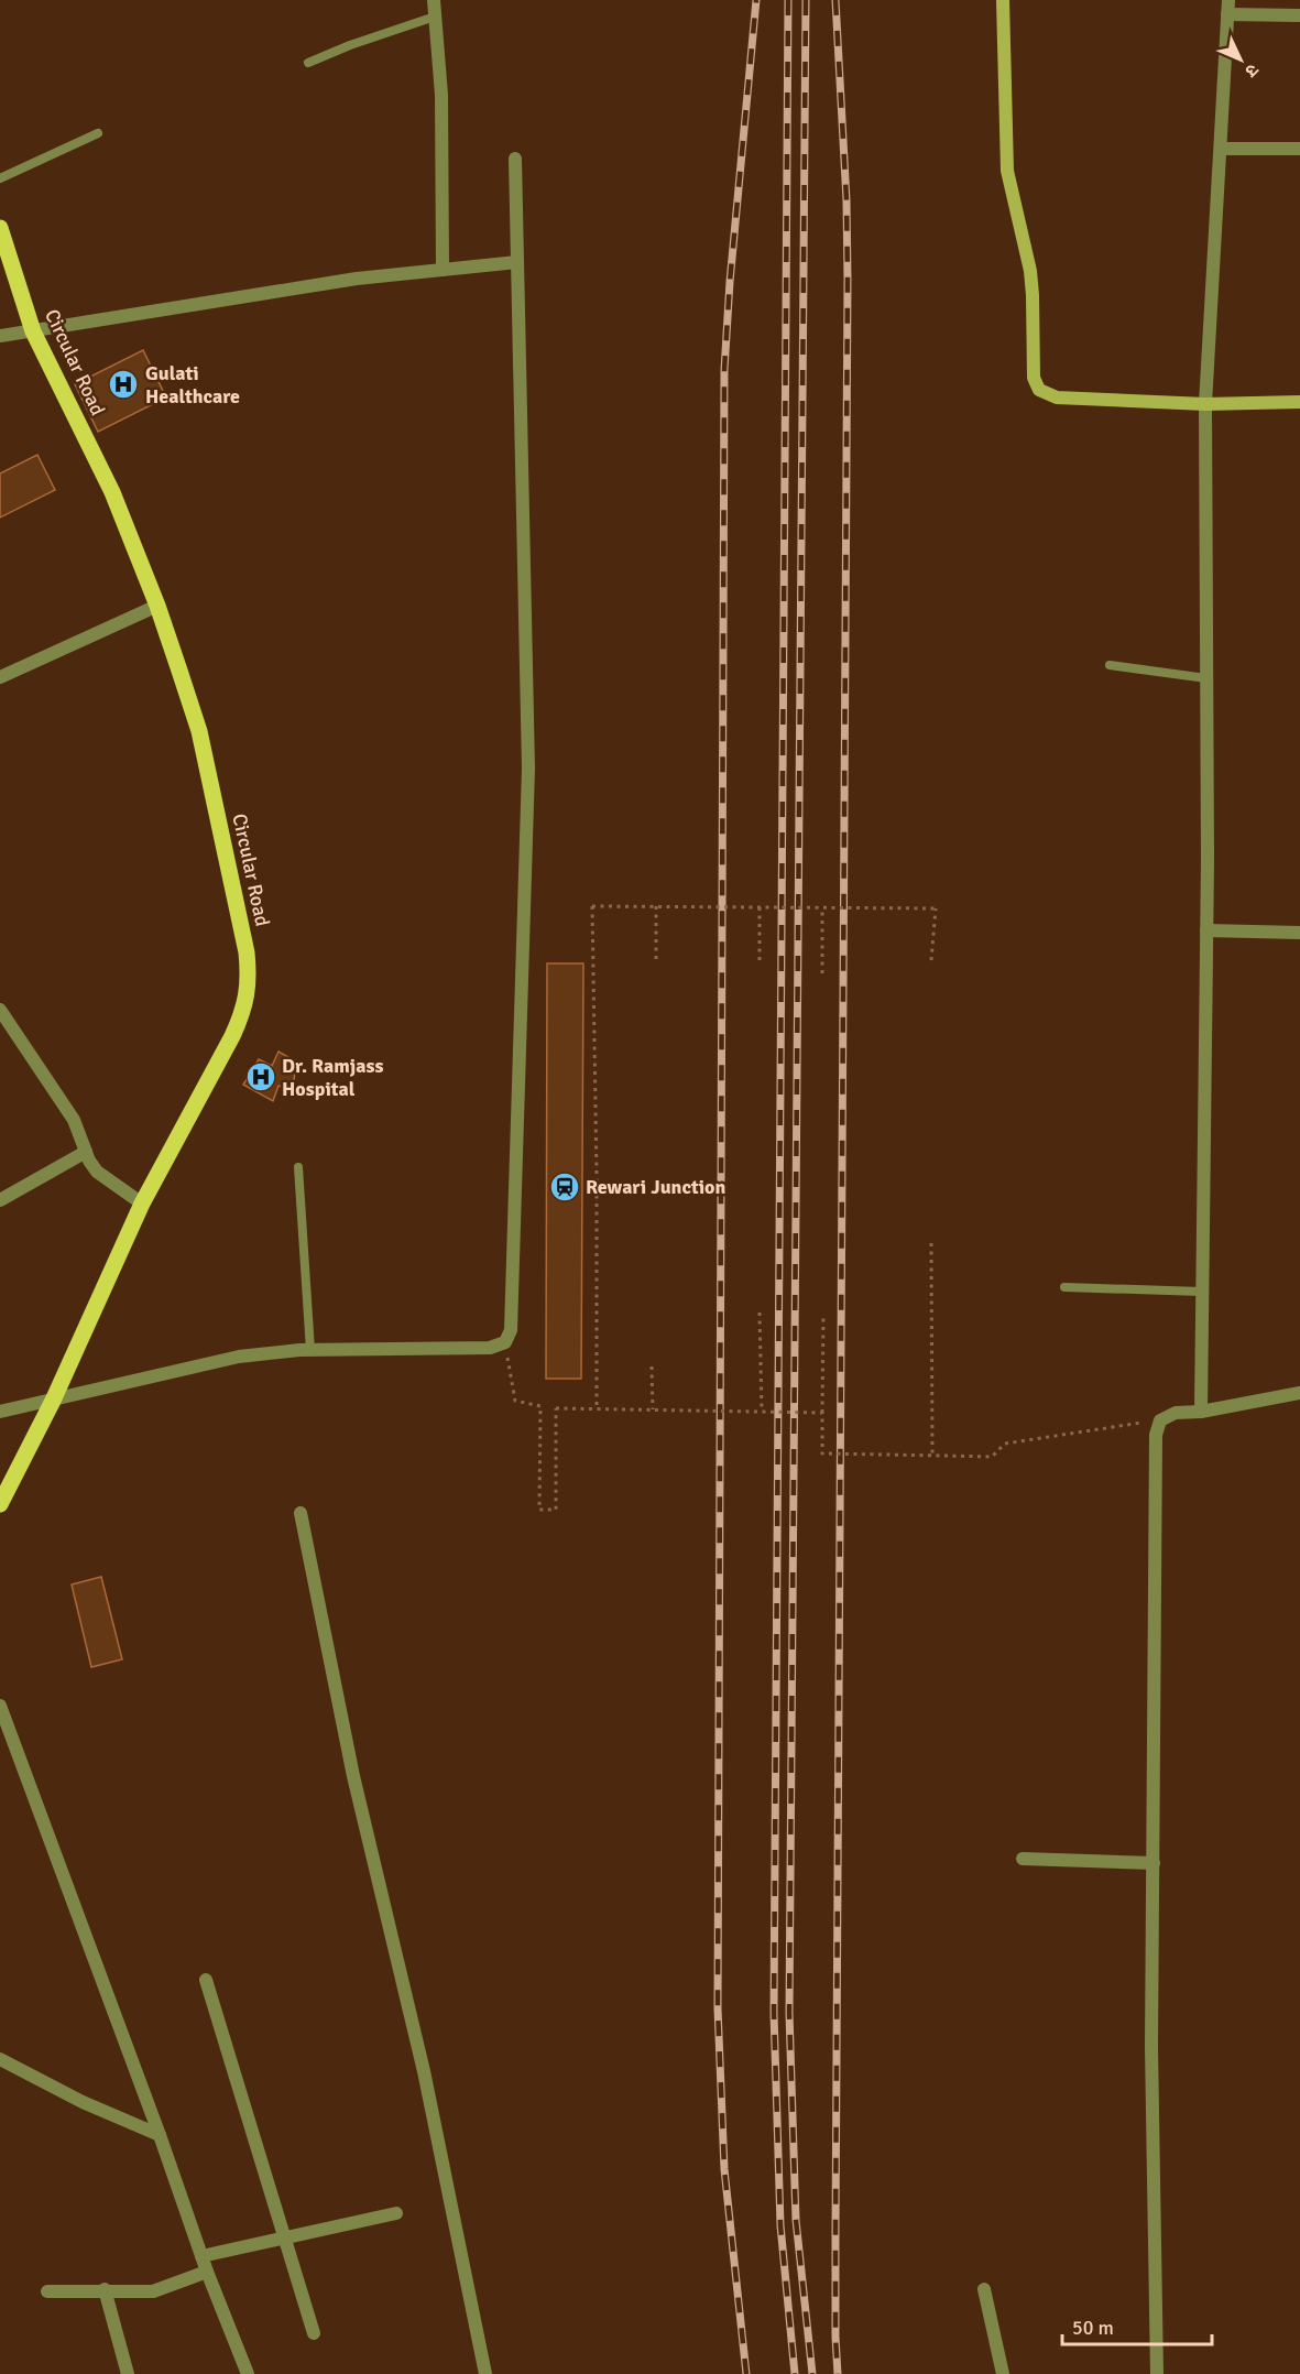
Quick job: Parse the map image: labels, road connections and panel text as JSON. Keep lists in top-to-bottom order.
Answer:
{
  "streets": {
    "main road": ["Circular Road"]
  },
  "places": {
    "hospital": ["Gulati Healthcare", "Dr. Ramjass Hospital"],
    "station": ["Rewari Junction"]
  },
  "scale_bar": "50 m",
  "north": "bottom right"
}
